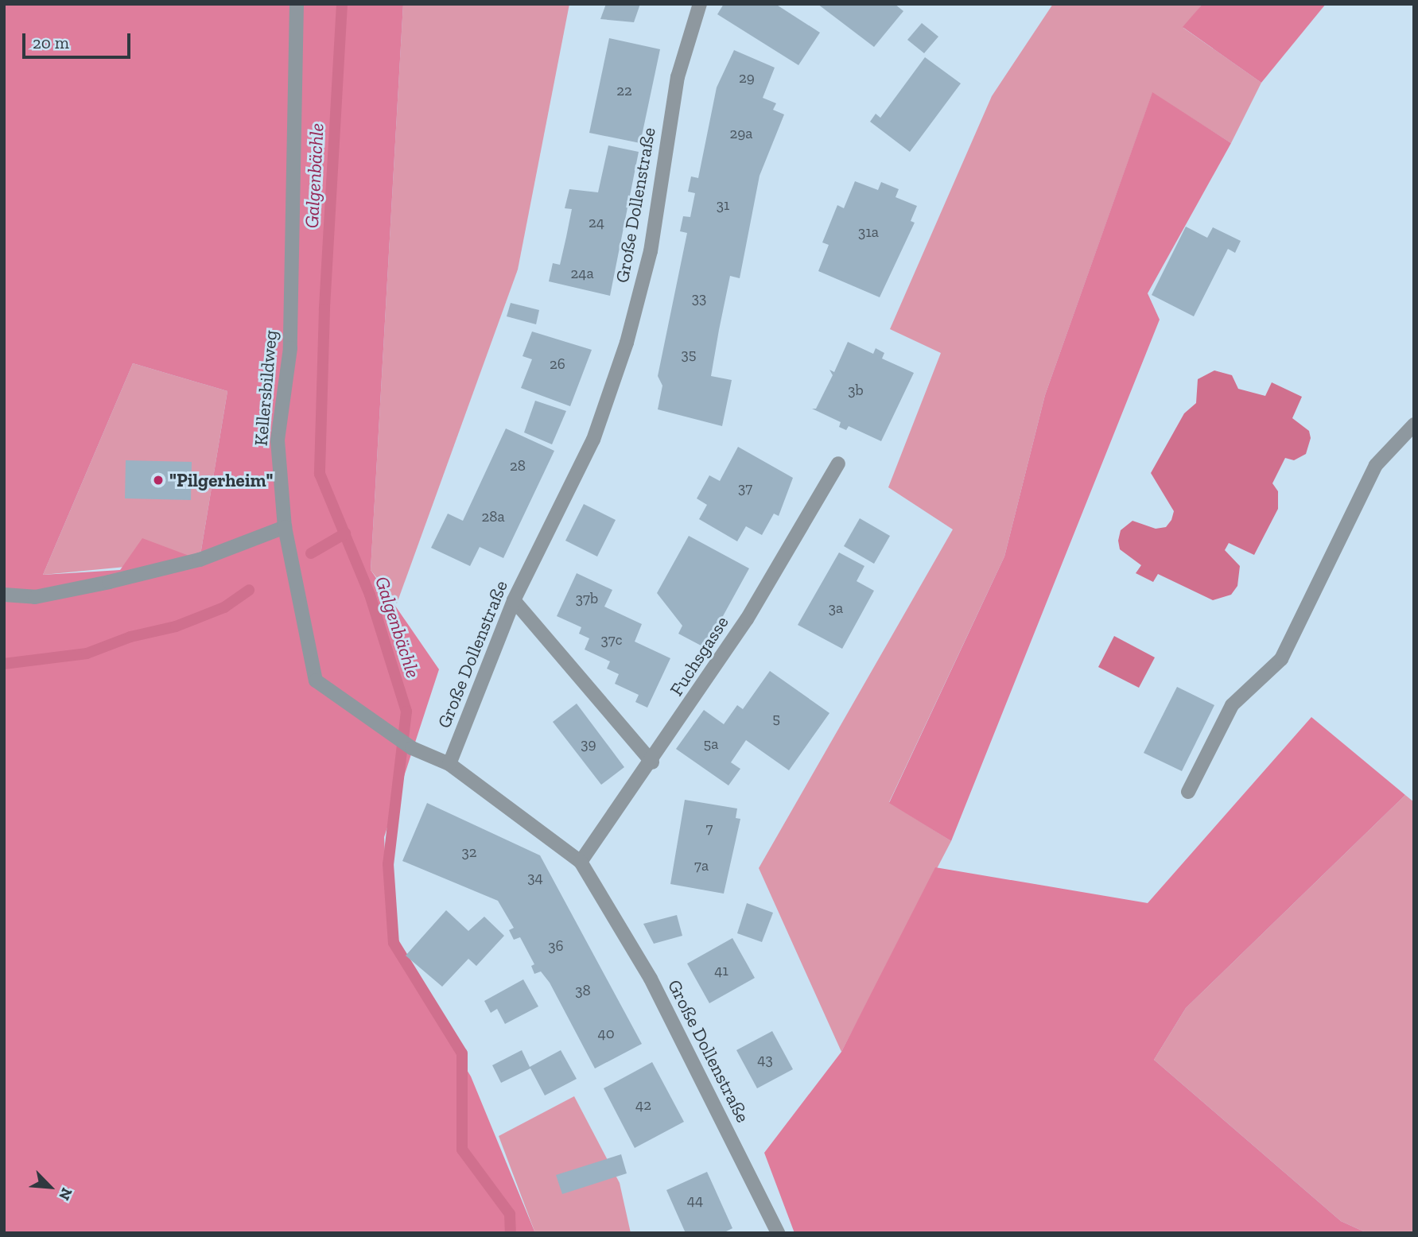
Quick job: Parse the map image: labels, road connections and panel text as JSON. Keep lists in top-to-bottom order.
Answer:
{
  "streets": {
    "street": ["Große Dollenstraße", "Kellersbildweg", "Fuchsgasse"]
  },
  "crossings": [
    ["Große Dollenstraße", "Kellersbildweg"],
    ["Große Dollenstraße", "Fuchsgasse"]
  ],
  "water": ["Galgenbächle"],
  "places": ["\"Pilgerheim\""],
  "house_numbers": [
    "29",
    "22",
    "29a",
    "31",
    "24",
    "31a",
    "24a",
    "33",
    "35",
    "26",
    "3b",
    "28",
    "37",
    "28a",
    "37b",
    "3a",
    "37c",
    "5",
    "39",
    "5a",
    "7",
    "32",
    "7a",
    "34",
    "36",
    "41",
    "38",
    "40",
    "43",
    "42",
    "44"
  ],
  "scale_bar": "20 m",
  "north": "bottom right"
}
